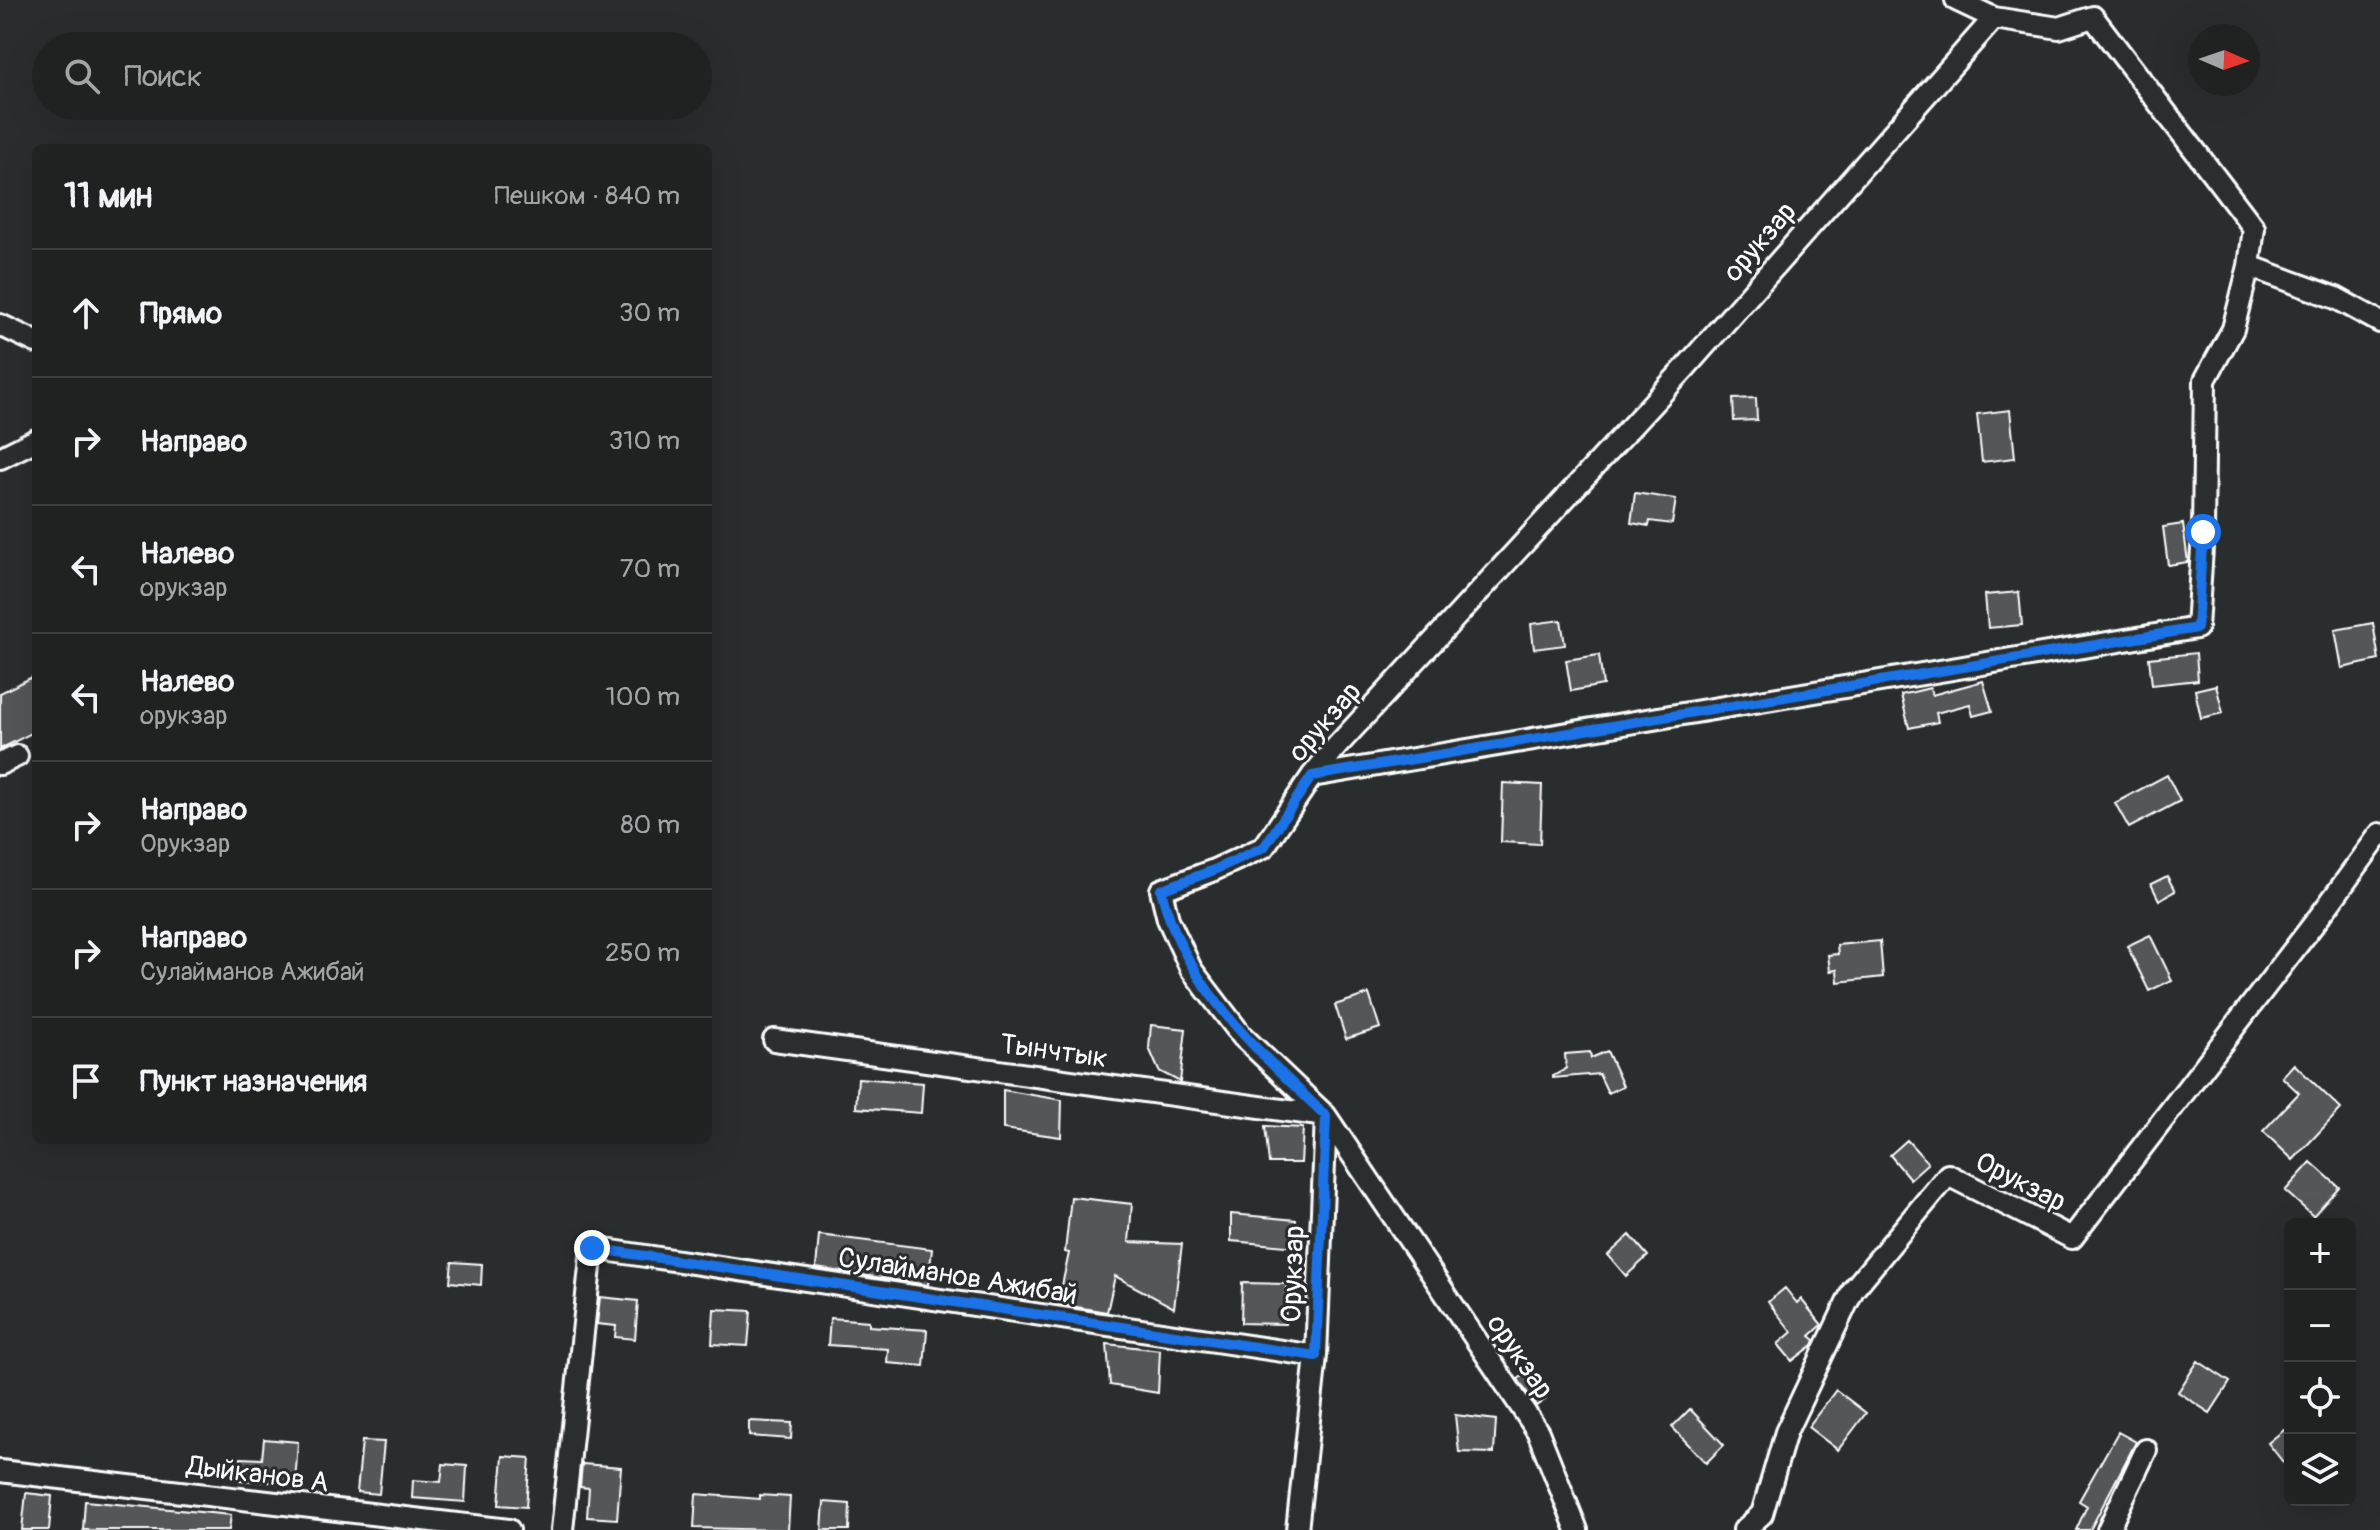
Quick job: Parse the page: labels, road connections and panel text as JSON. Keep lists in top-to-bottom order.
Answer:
{
  "streets": {
    "street": [
      "орукзар",
      "Тынчтык",
      "Орукзар",
      "Сулайманов Ажибай",
      "Дыйканов А"
    ]
  },
  "crossings": [
    ["орукзар", "Тынчтык"],
    ["орукзар", "Орукзар"],
    ["Тынчтык", "Орукзар"],
    ["Орукзар", "Сулайманов Ажибай"]
  ],
  "north": "right",
  "page": {
    "search": "Поиск",
    "heading": ["11 мин", "Пешком · 840 m"],
    "list": [
      ["Прямо", "30 m"],
      ["Направо", "310 m"],
      ["Налево", "орукзар", "70 m"],
      ["Налево", "орукзар", "100 m"],
      ["Направо", "Орукзар", "80 m"],
      ["Направо", "Сулайманов Ажибай", "250 m"],
      "Пункт назначения"
    ],
    "map_buttons": ["+", "−"]
  }
}
